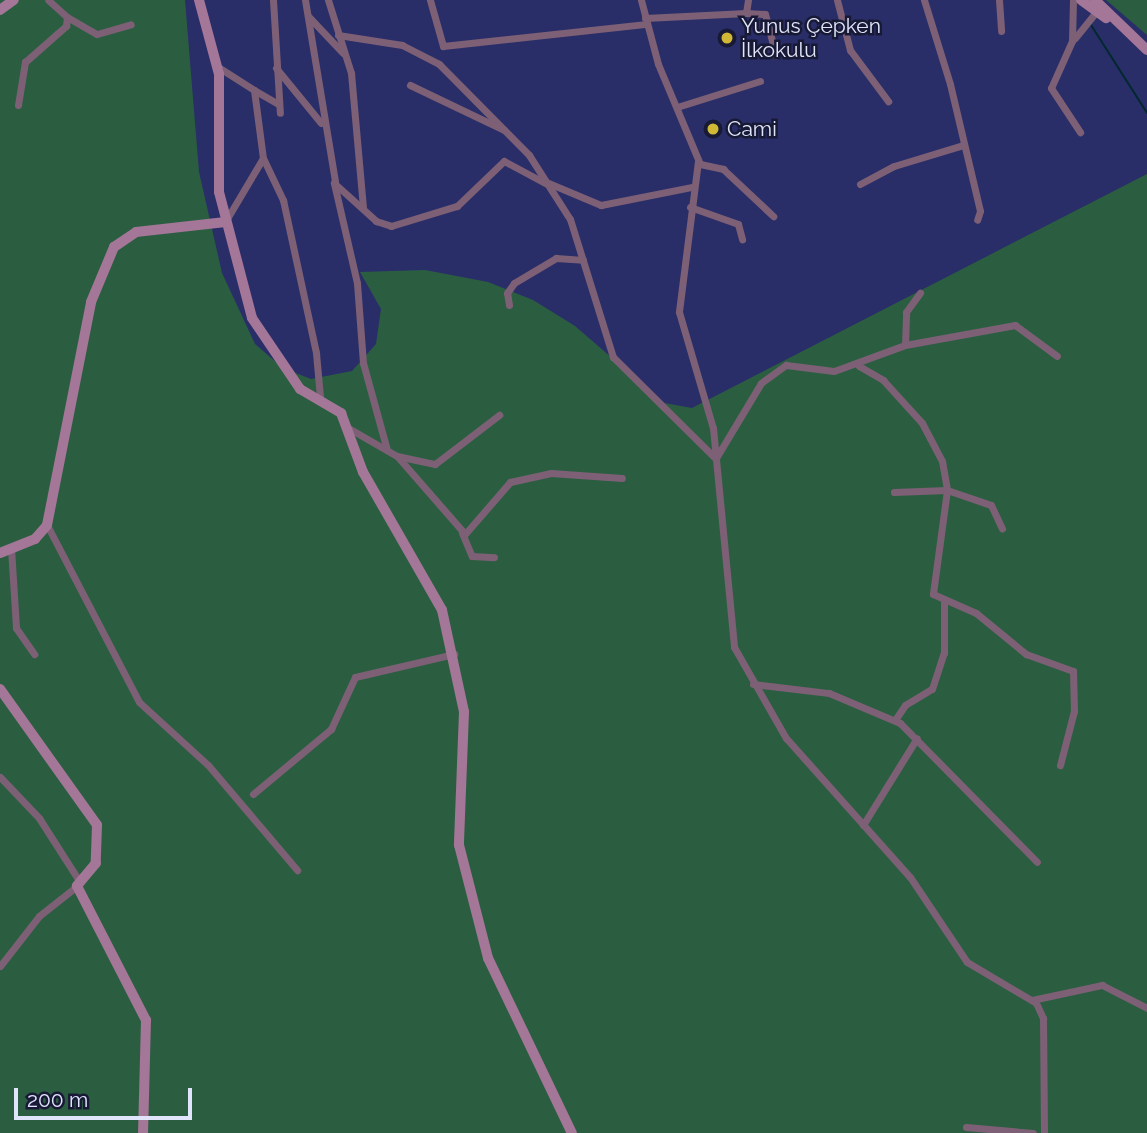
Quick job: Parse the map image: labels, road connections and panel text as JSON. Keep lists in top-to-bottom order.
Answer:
{
  "places": ["Yunus Çepken İlkokulu", "Cami"],
  "scale_bar": "200 m"
}
